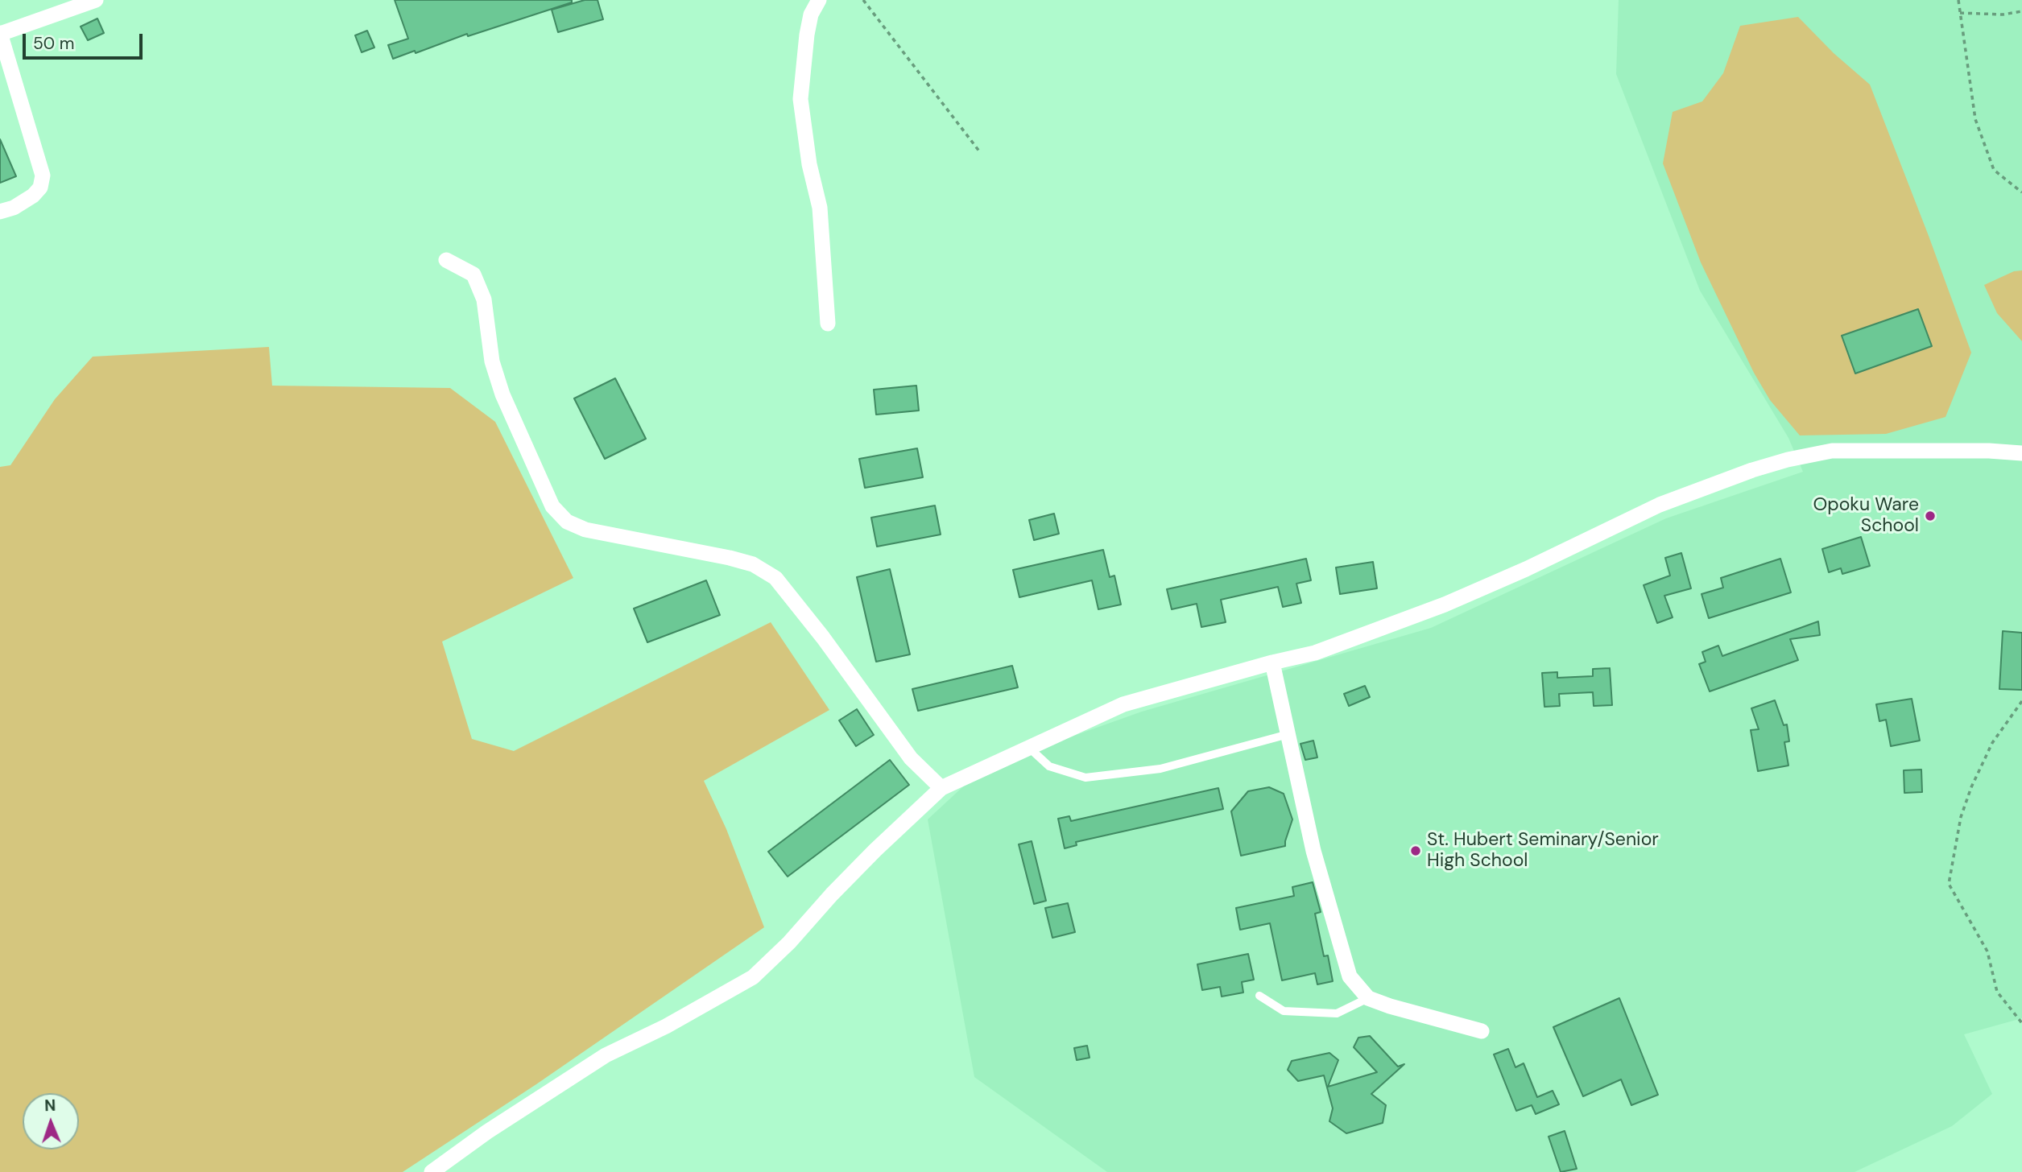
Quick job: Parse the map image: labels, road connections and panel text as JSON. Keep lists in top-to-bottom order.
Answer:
{
  "places": ["Opoku Ware School", "St. Hubert Seminary/Senior High School"],
  "scale_bar": "50 m",
  "north": "top"
}
